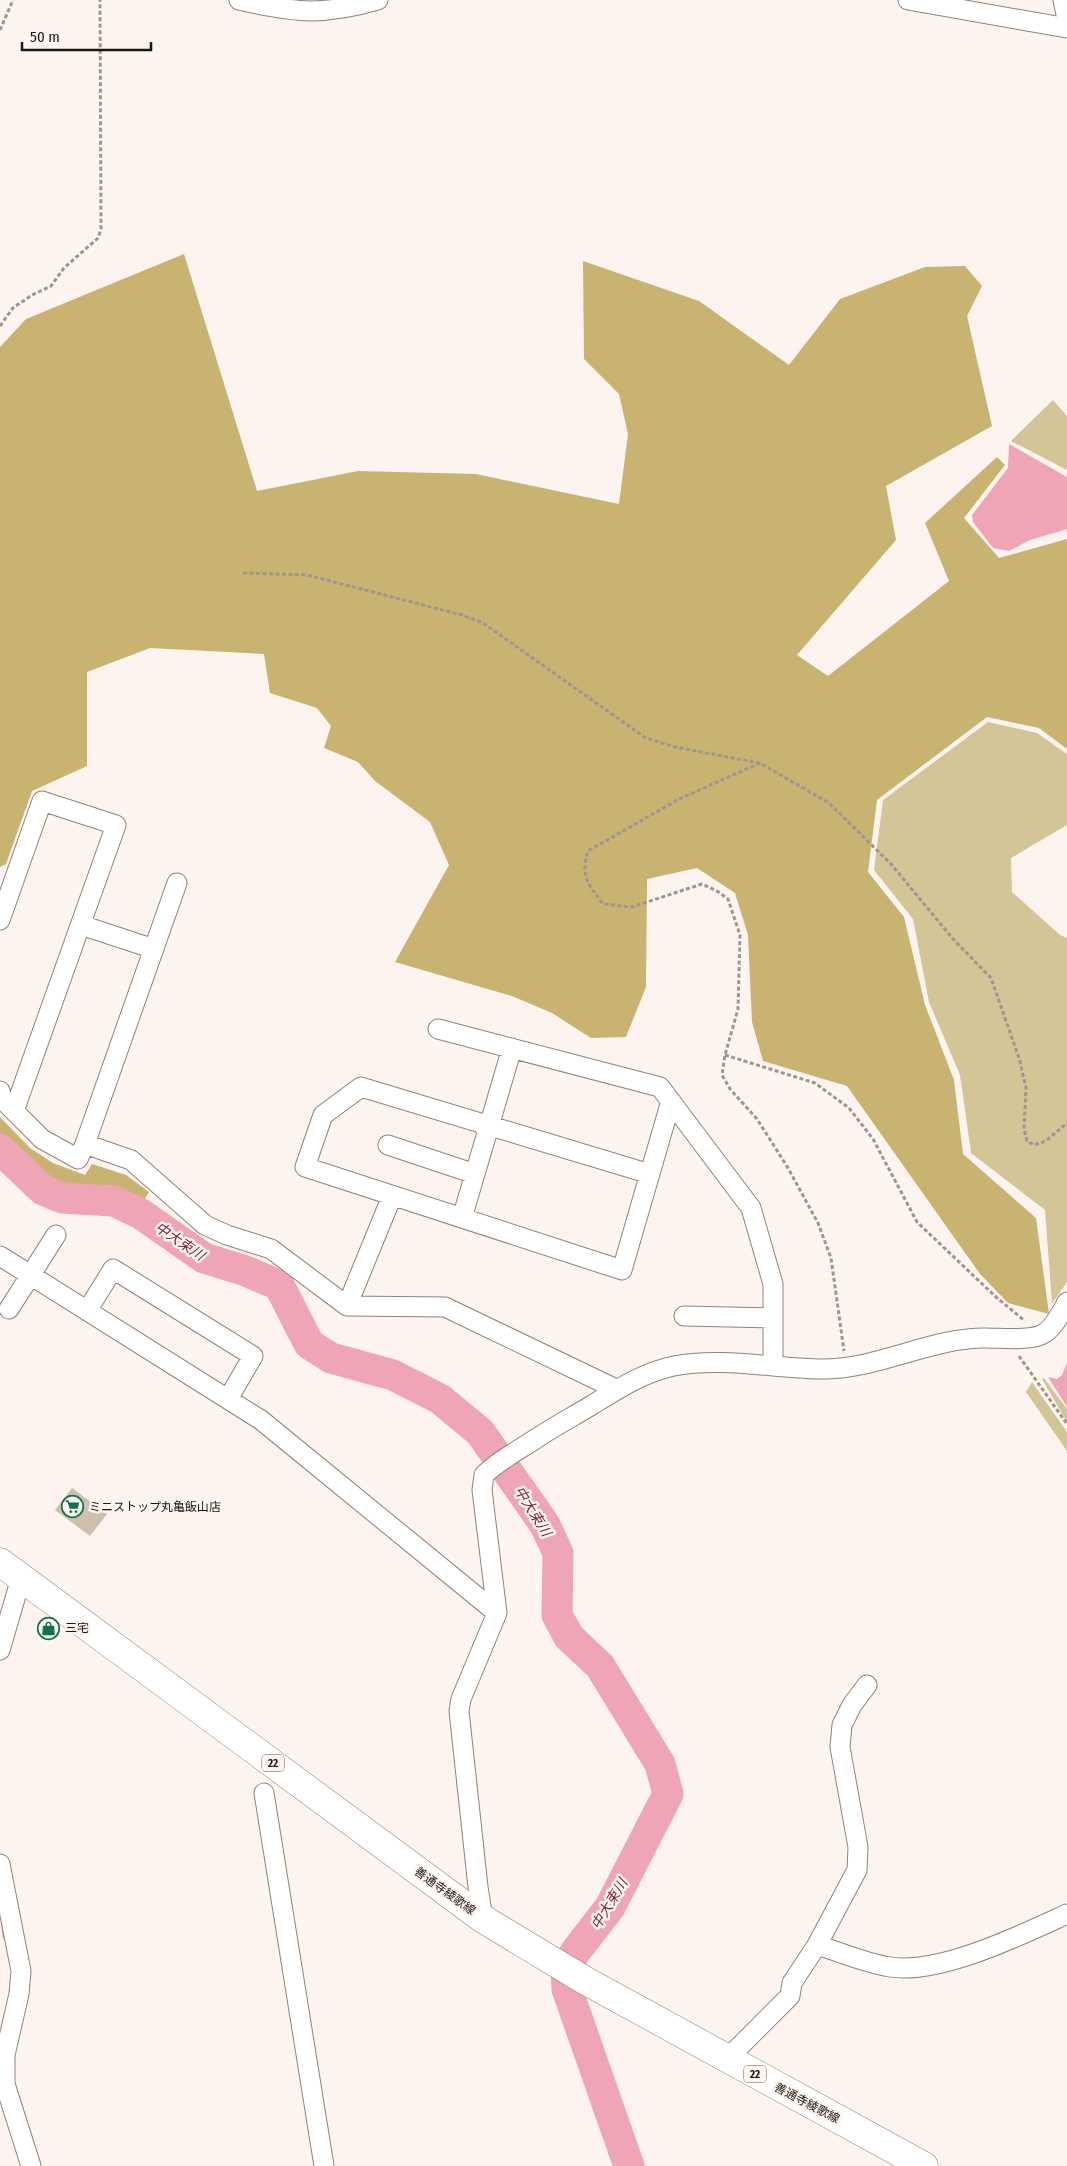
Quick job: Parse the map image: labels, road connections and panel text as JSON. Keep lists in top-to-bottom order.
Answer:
{
  "streets": {
    "main road": ["22", "善通寺綾歌線"]
  },
  "water": ["中大束川"],
  "places": {
    "supermarket": ["ミニストップ丸亀飯山店"],
    "shop": ["三宅"]
  },
  "scale_bar": "50 m"
}
